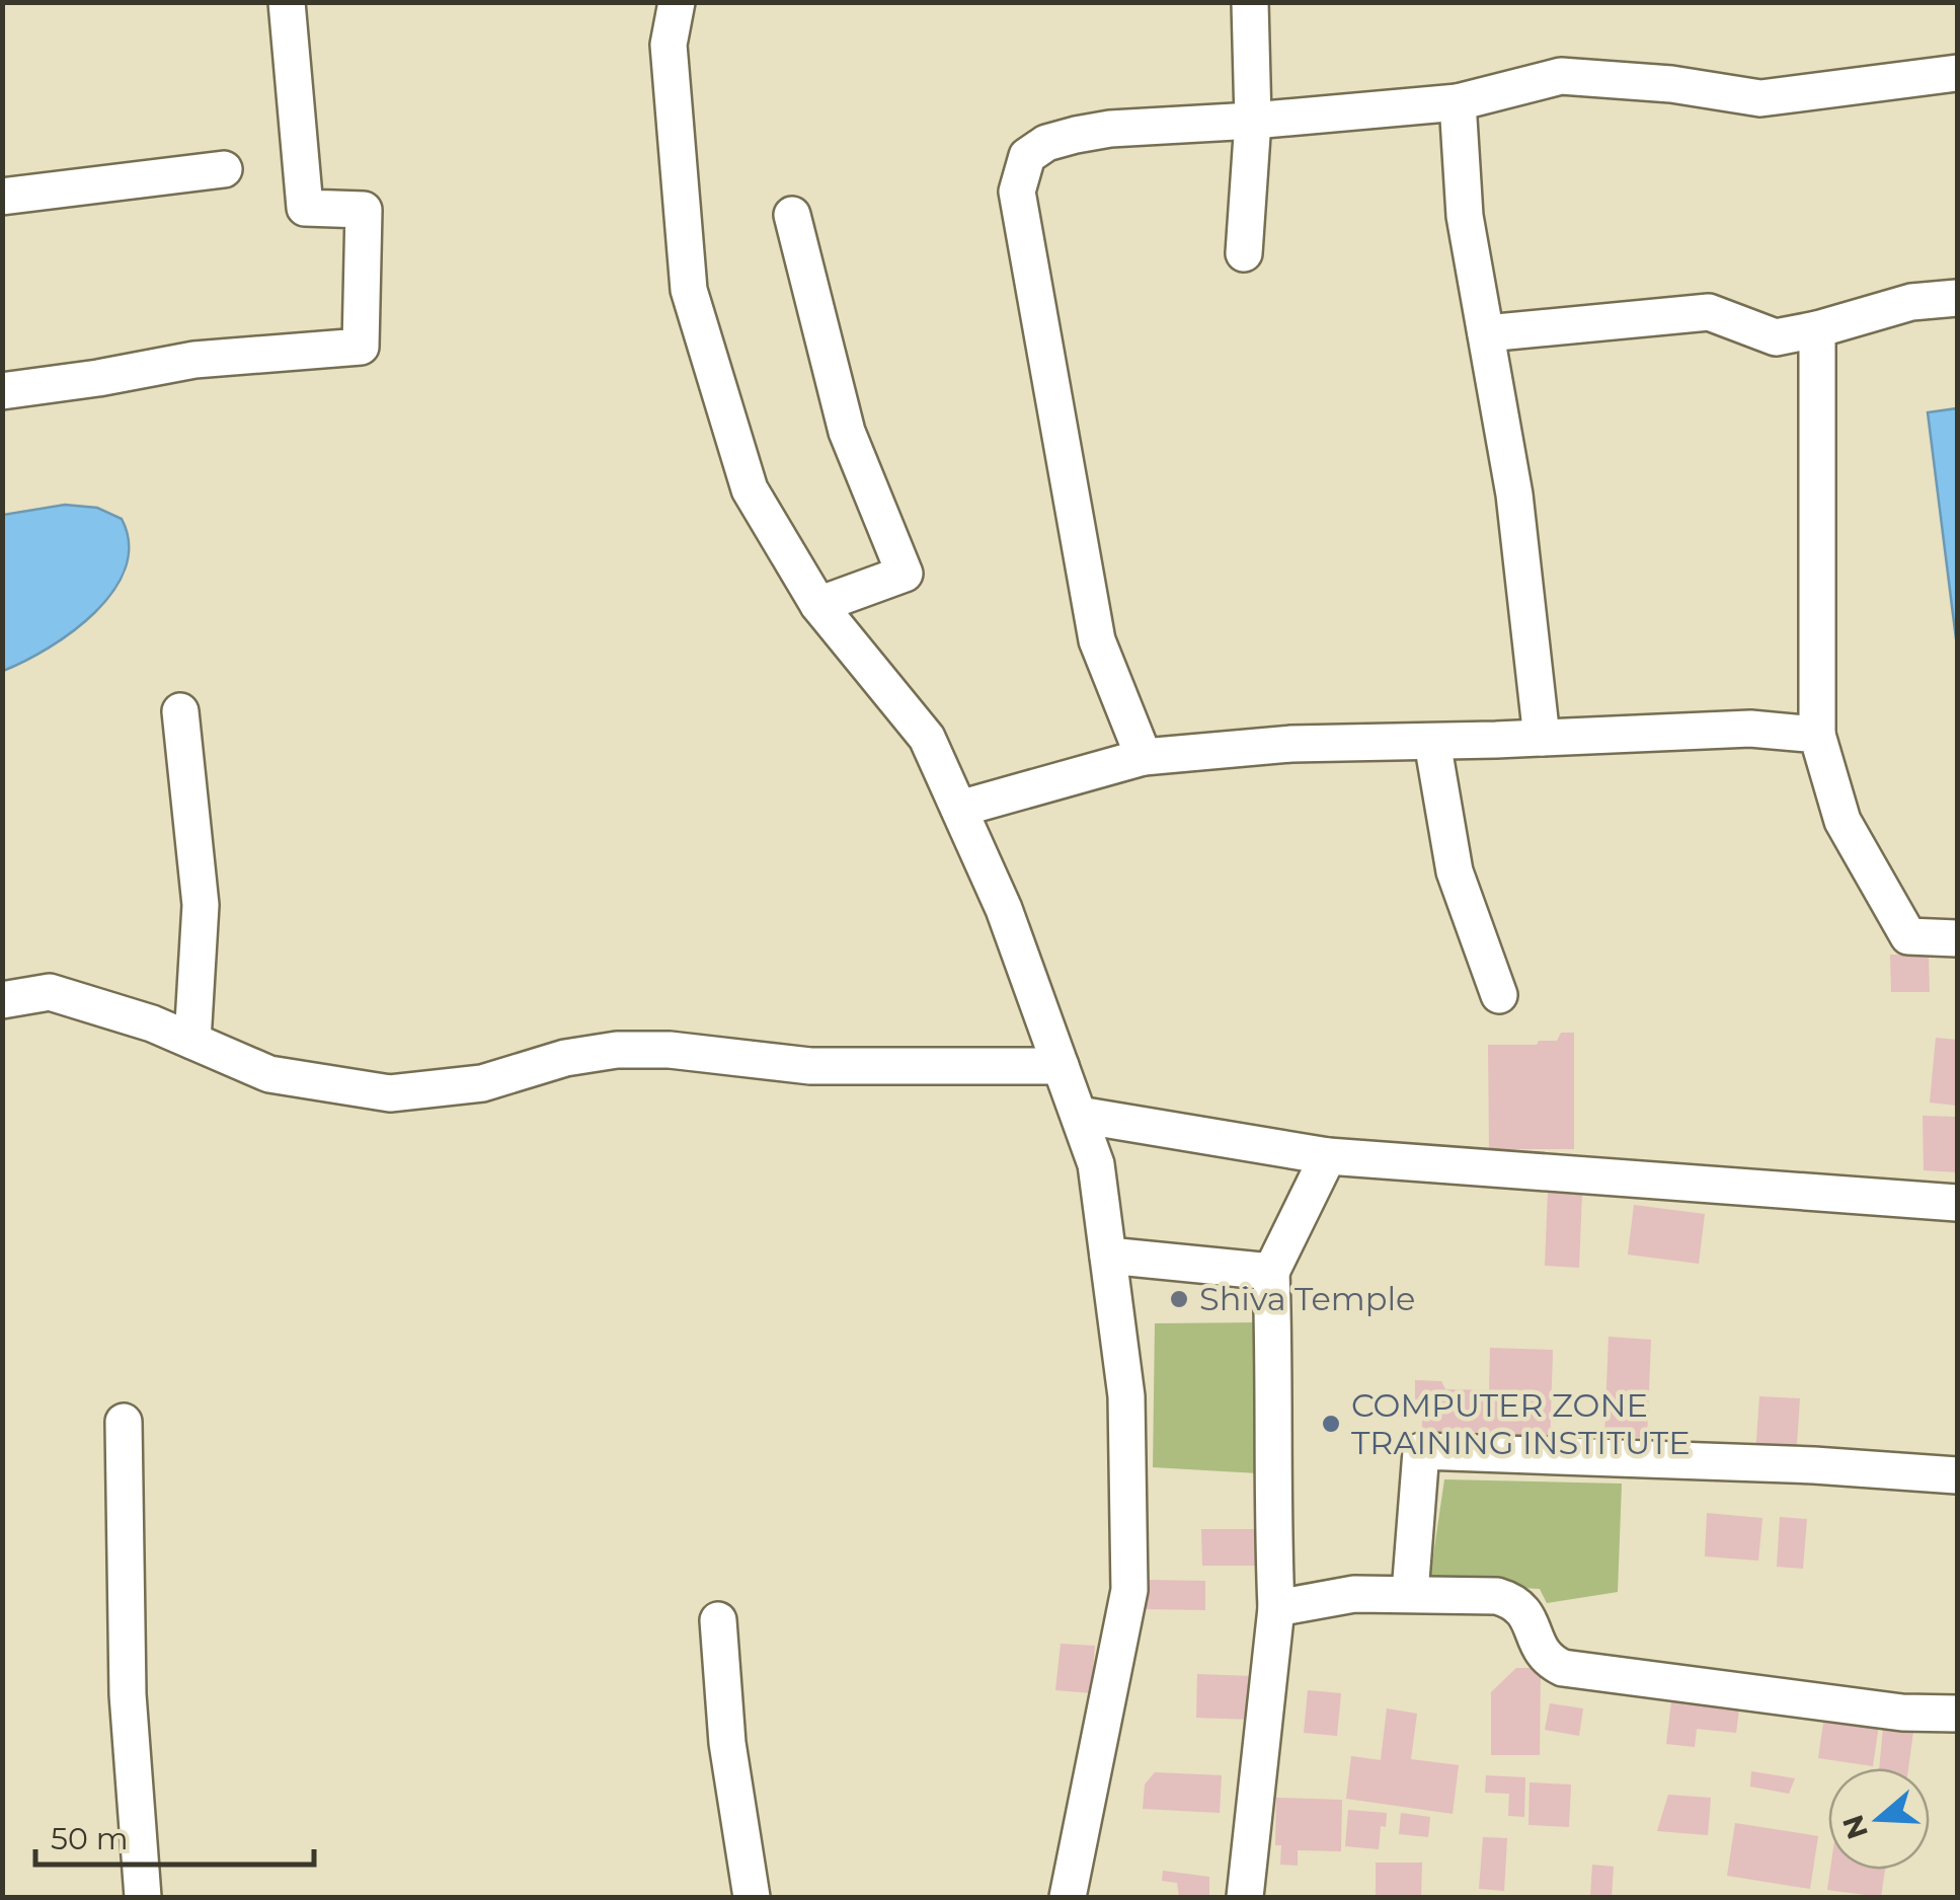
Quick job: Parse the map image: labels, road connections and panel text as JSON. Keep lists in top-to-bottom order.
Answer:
{
  "places": ["Shiva Temple", "COMPUTER ZONE TRAINING INSTITUTE"],
  "scale_bar": "50 m",
  "north": "left"
}
